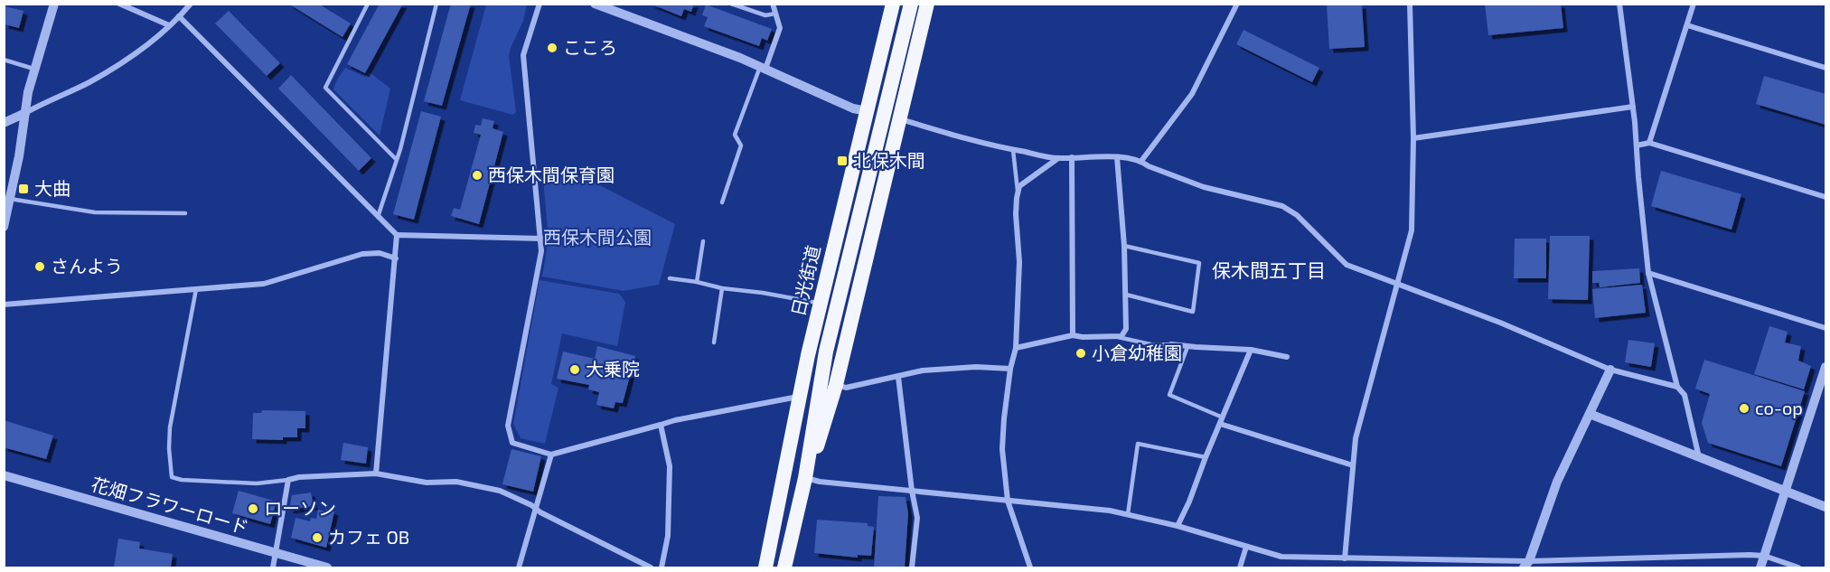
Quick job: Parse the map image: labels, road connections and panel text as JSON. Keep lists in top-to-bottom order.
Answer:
{
  "streets": {
    "highway": ["日光街道"],
    "street": ["花畑フラワーロード"]
  },
  "districts": ["保木間五丁目"],
  "parks": ["西保木間公園"],
  "places": {
    "other": [
      "こころ",
      "西保木間保育園",
      "さんよう",
      "小倉幼稚園",
      "大乗院",
      "co-op",
      "ローソン",
      "カフェ OB"
    ],
    "transit": ["北保木間", "大曲"]
  }
}
